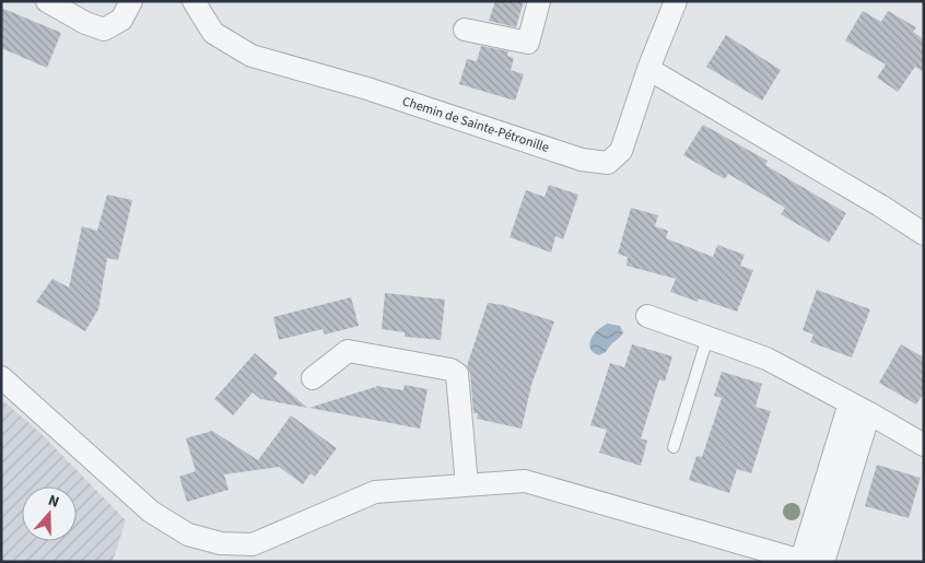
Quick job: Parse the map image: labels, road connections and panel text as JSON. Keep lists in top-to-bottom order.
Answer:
{
  "streets": {
    "street": ["Chemin de Sainte-Pétronille"]
  },
  "north": "top"
}
